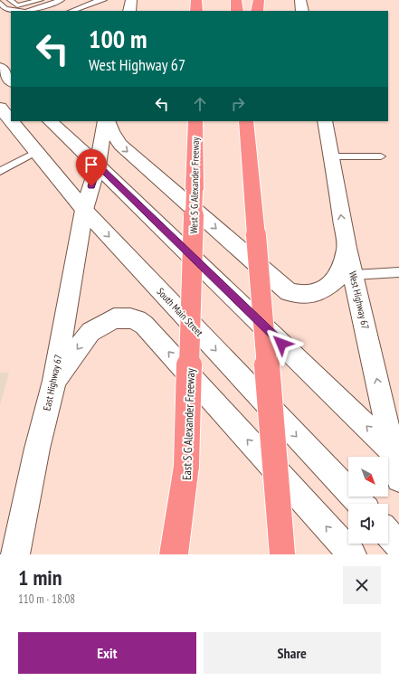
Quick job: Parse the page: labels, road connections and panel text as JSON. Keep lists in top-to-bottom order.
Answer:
{
  "streets": {
    "highway": ["West S G Alexander Freeway", "East S G Alexander Freeway"],
    "main road": ["West Highway 67", "South Main Street", "East Highway 67"]
  },
  "crossings": [
    ["West S G Alexander Freeway", "East S G Alexander Freeway"],
    ["South Main Street", "East Highway 67"]
  ],
  "one_way": ["West Highway 67"],
  "north": "bottom right",
  "page": {
    "turn": ["100 m", "West Highway 67"],
    "heading": ["1 min", "110 m · 18:08"],
    "buttons": ["Exit", "Share"]
  }
}
